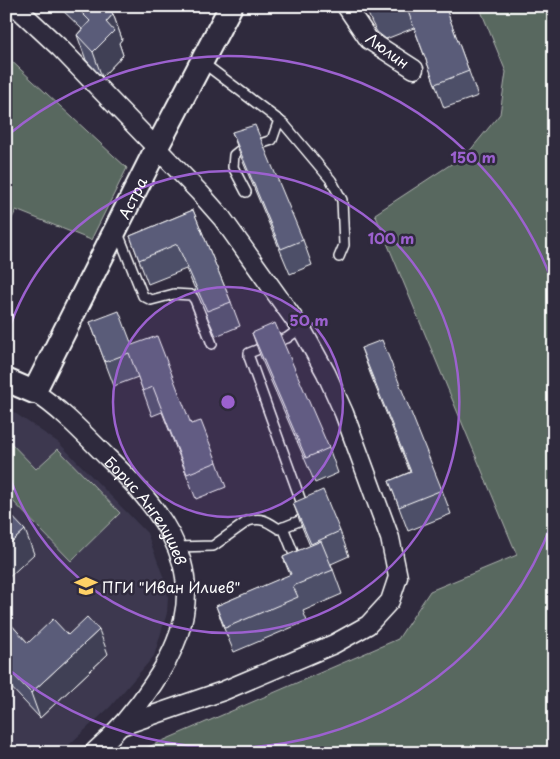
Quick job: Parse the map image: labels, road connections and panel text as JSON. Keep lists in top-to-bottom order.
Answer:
{
  "streets": {
    "street": ["Люлин", "Астра", "Борис Ангелушев"]
  },
  "crossings": [
    ["Астра", "Борис Ангелушев"]
  ],
  "places": {
    "school or university": ["ПГИ \"Иван Илиев\""]
  },
  "rings": ["150 m", "100 m", "50 m"]
}
